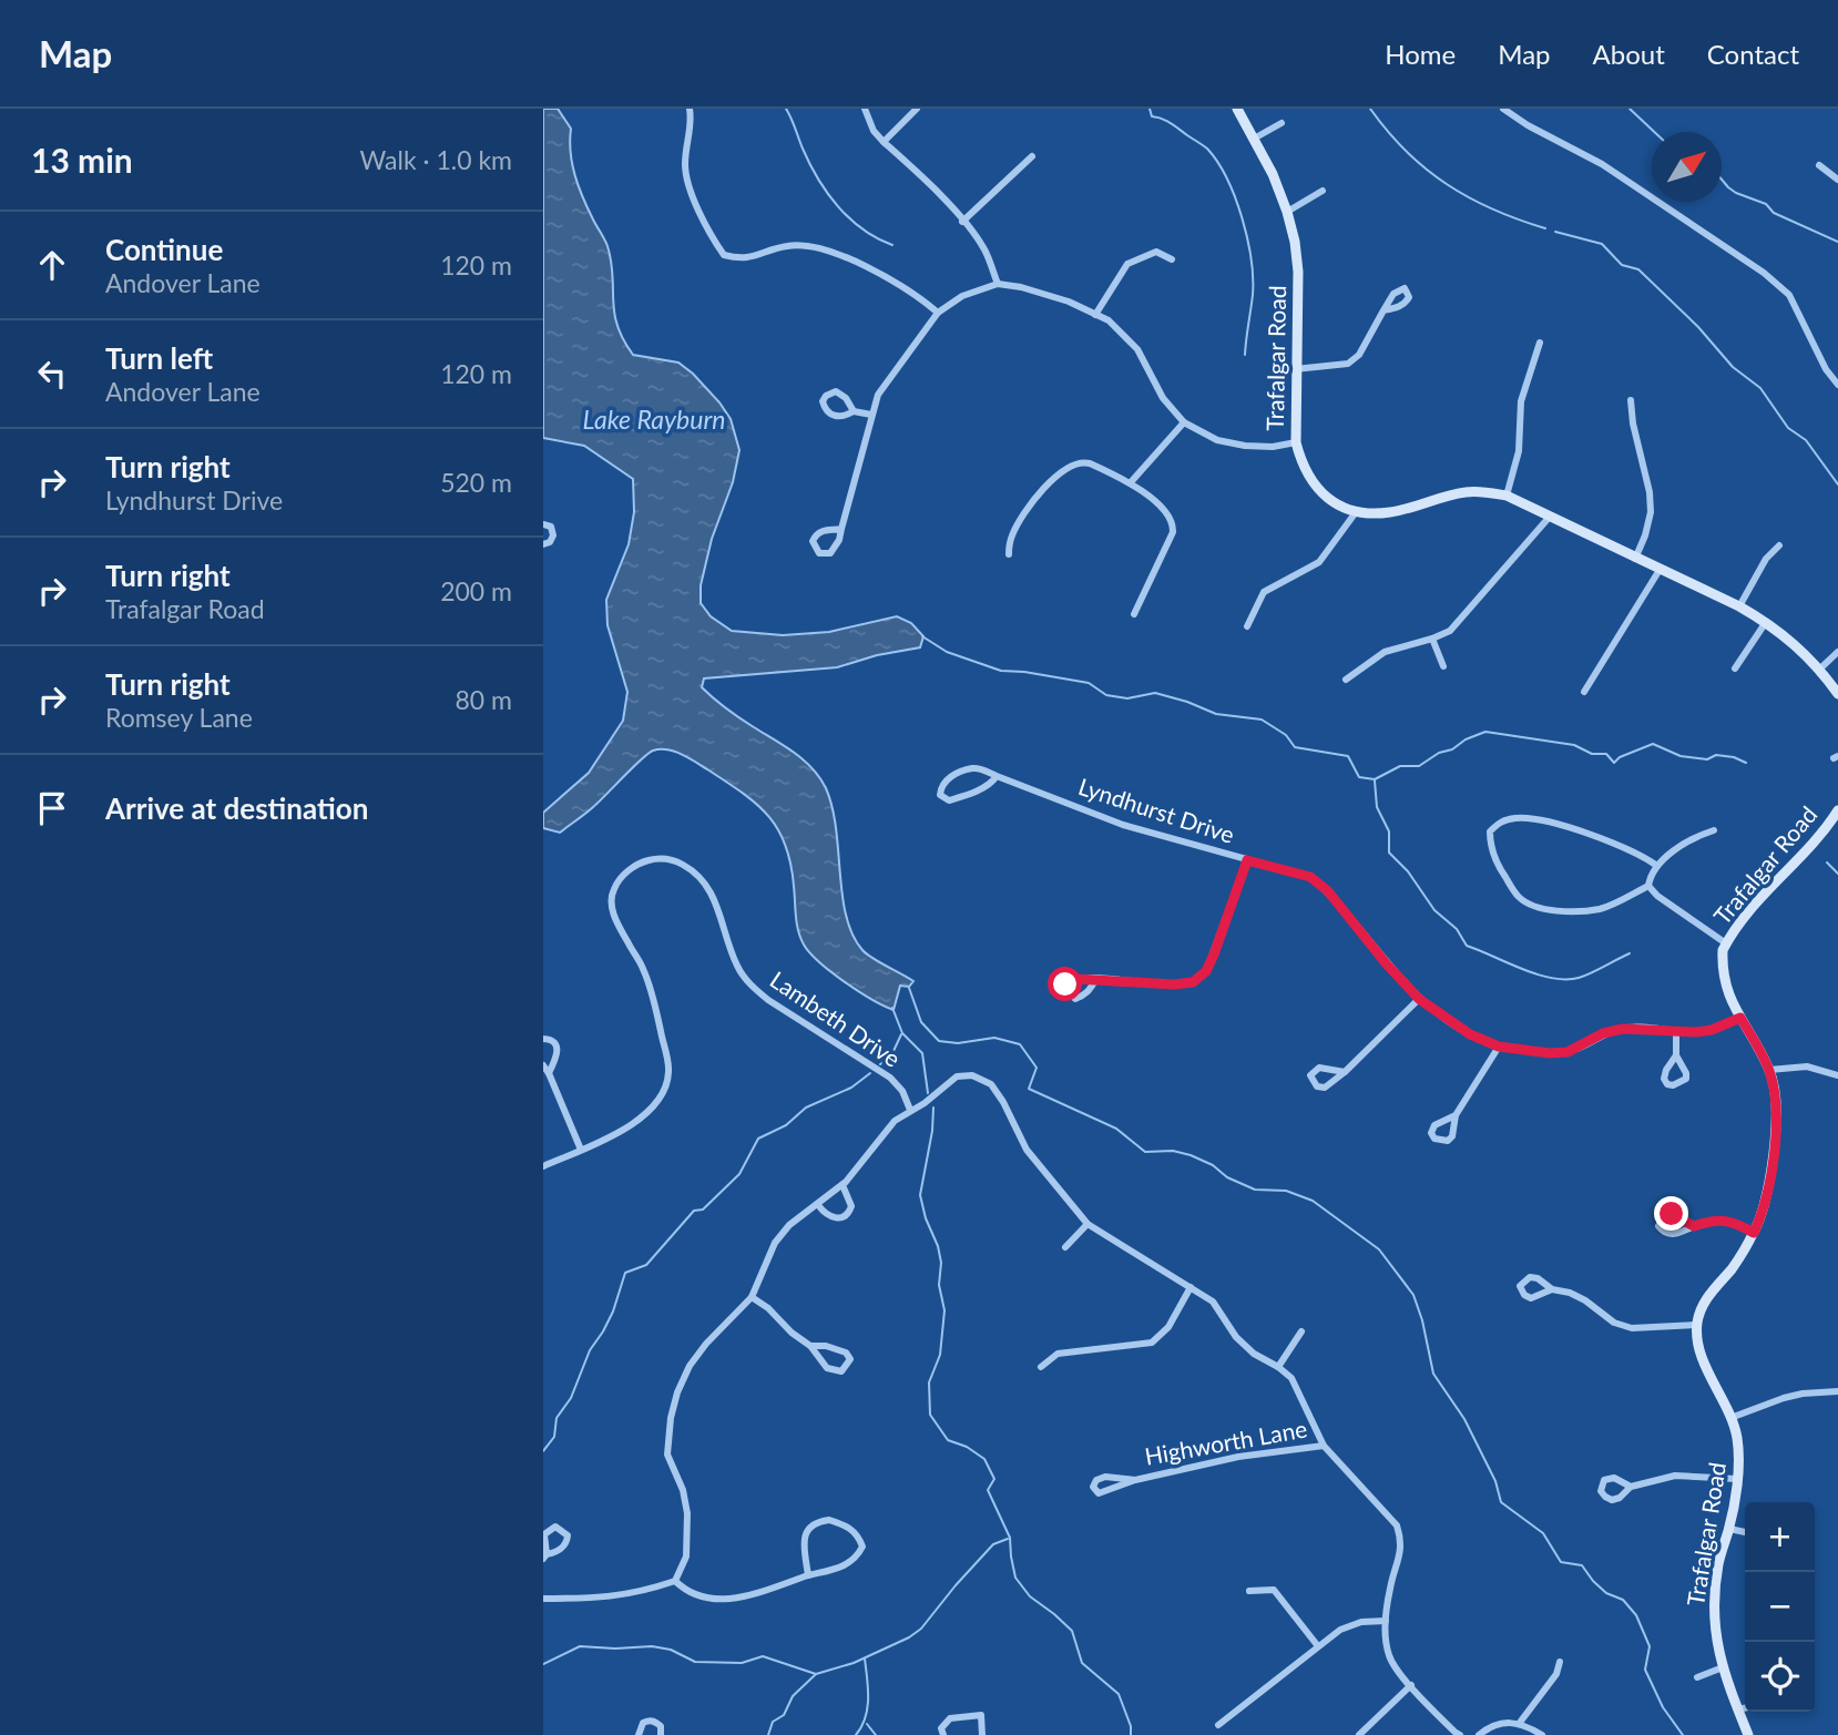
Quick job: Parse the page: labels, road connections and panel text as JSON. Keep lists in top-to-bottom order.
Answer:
{
  "streets": {
    "street": [
      "Trafalgar Road",
      "Lyndhurst Drive",
      "Lambeth Drive",
      "Highworth Lane"
    ]
  },
  "crossings": [
    ["Trafalgar Road", "Lyndhurst Drive"]
  ],
  "water": ["Lake Rayburn"],
  "north": "top right",
  "page": {
    "header": "Map",
    "nav": [
      "Home",
      "Map",
      "About",
      "Contact"
    ],
    "heading": ["13 min", "Walk · 1.0 km"],
    "list": [
      ["Continue", "Andover Lane", "120 m"],
      ["Turn left", "Andover Lane", "120 m"],
      ["Turn right", "Lyndhurst Drive", "520 m"],
      ["Turn right", "Trafalgar Road", "200 m"],
      ["Turn right", "Romsey Lane", "80 m"],
      "Arrive at destination"
    ],
    "map_buttons": ["+", "−"]
  }
}
